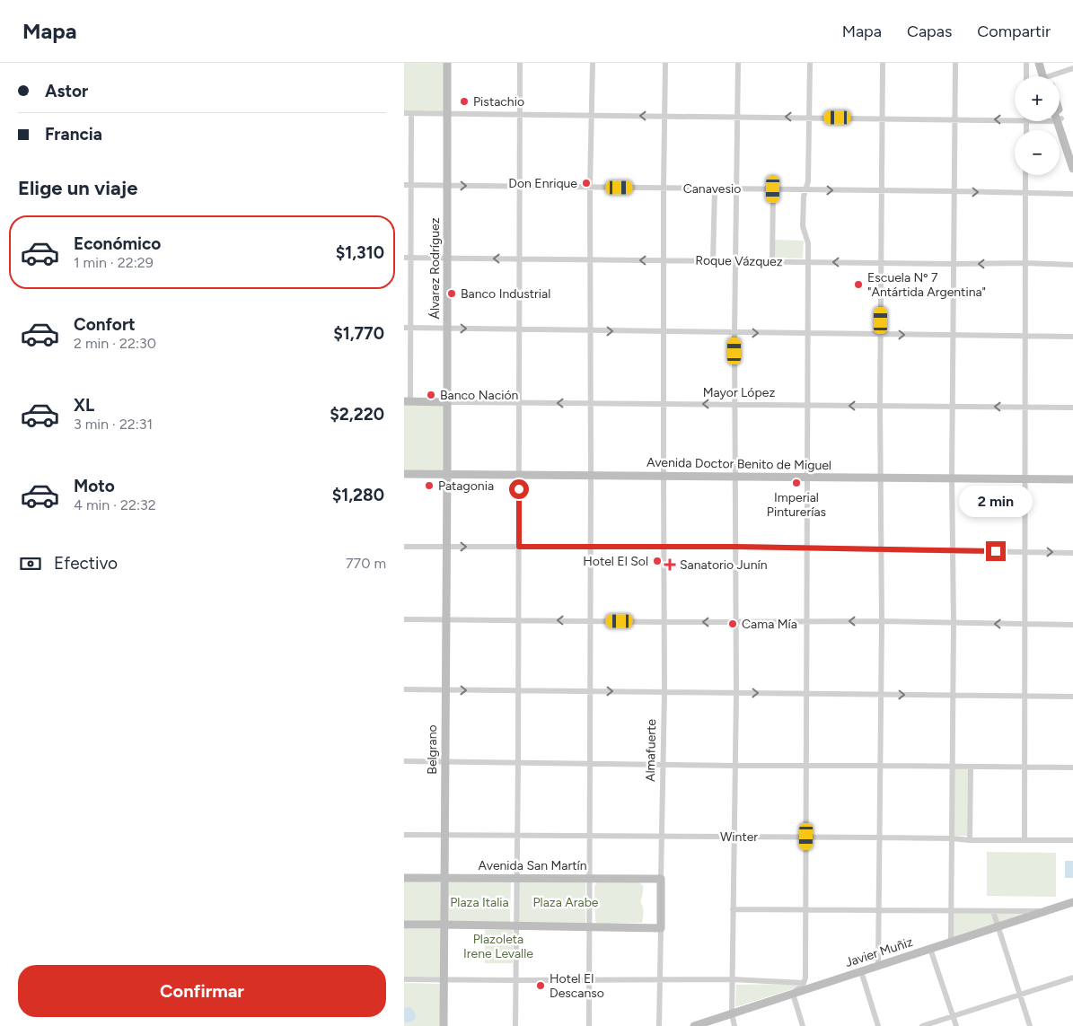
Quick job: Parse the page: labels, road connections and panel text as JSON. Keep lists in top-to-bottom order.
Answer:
{
  "streets": {
    "main road": [
      "Álvarez Rodríguez",
      "Mayor López",
      "Avenida Doctor Benito de Miguel",
      "Belgrano",
      "Almafuerte",
      "Avenida San Martín",
      "Javier Muñiz"
    ],
    "street": ["Canavesio", "Roque Vázquez", "Winter"]
  },
  "crossings": [
    ["Canavesio", "Álvarez Rodríguez"],
    ["Canavesio", "Almafuerte"],
    ["Roque Vázquez", "Álvarez Rodríguez"],
    ["Roque Vázquez", "Almafuerte"],
    ["Álvarez Rodríguez", "Mayor López"],
    ["Álvarez Rodríguez", "Avenida Doctor Benito de Miguel"],
    ["Álvarez Rodríguez", "Belgrano"],
    ["Mayor López", "Almafuerte"],
    ["Avenida Doctor Benito de Miguel", "Belgrano"],
    ["Avenida Doctor Benito de Miguel", "Almafuerte"],
    ["Belgrano", "Winter"],
    ["Belgrano", "Avenida San Martín"],
    ["Almafuerte", "Winter"],
    ["Almafuerte", "Avenida San Martín"]
  ],
  "one_way": ["Roque Vázquez", "Mayor López"],
  "parks": ["Plaza Italia", "Plaza Arabe", "Plazoleta Irene Levalle"],
  "places": {
    "other": [
      "Pistachio",
      "Don Enrique",
      "Escuela Nº 7 \"Antártida Argentina\"",
      "Banco Industrial",
      "Banco Nación",
      "Imperial Pinturerías",
      "Patagonia",
      "Hotel El Sol",
      "Cama Mía",
      "Hotel El Descanso"
    ],
    "health": ["Sanatorio Junín"]
  },
  "page": {
    "header": "Mapa",
    "nav": ["Mapa", "Capas", "Compartir"],
    "banner": ["Astor", "Francia"],
    "map_buttons": ["+", "−"],
    "heading": "Elige un viaje",
    "list": [
      {
        "name": "Económico",
        "note": "1 min · 22:29",
        "value": "$1,310"
      },
      {
        "name": "Confort",
        "note": "2 min · 22:30",
        "value": "$1,770"
      },
      {
        "name": "XL",
        "note": "3 min · 22:31",
        "value": "$2,220"
      },
      {
        "name": "Moto",
        "note": "4 min · 22:32",
        "value": "$1,280"
      }
    ],
    "bubble": "2 min",
    "pay": ["Efectivo", "770 m"],
    "buttons": "Confirmar"
  }
}
